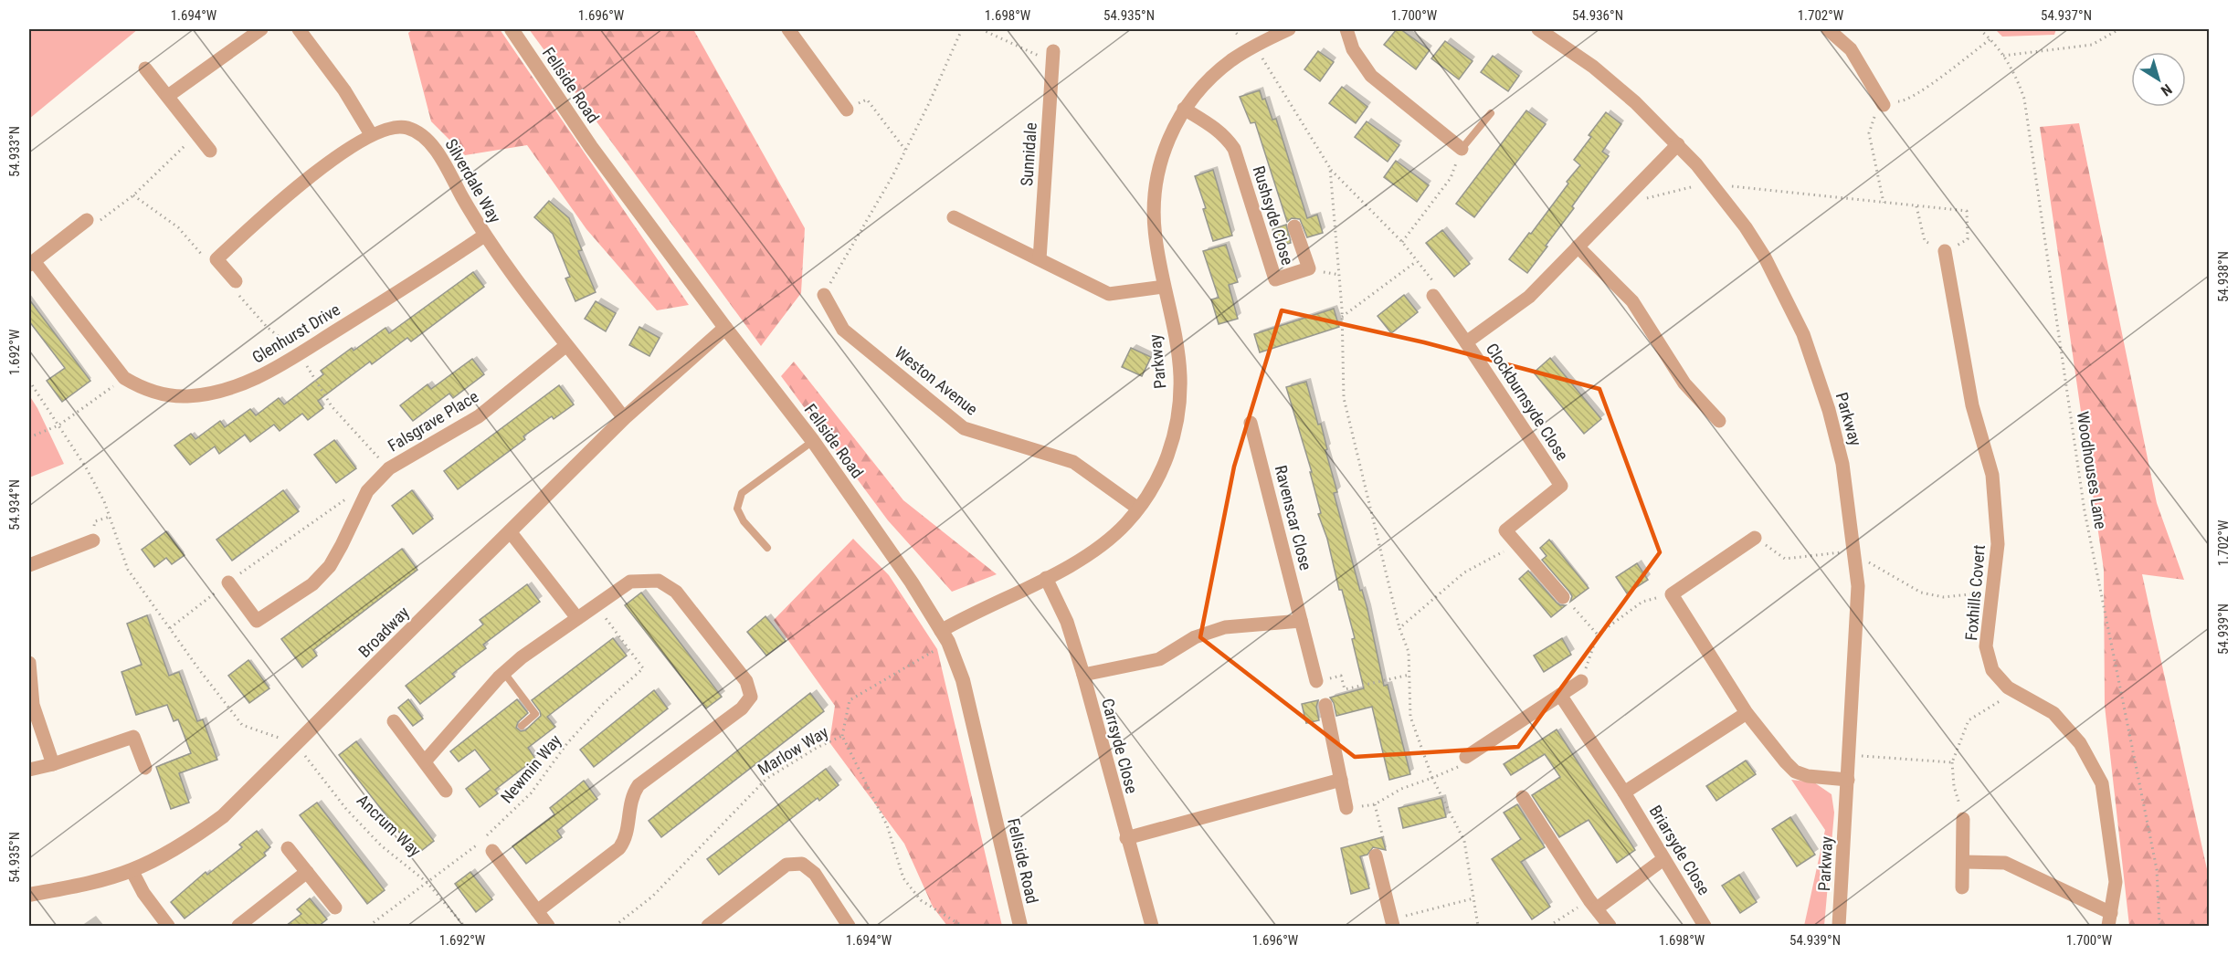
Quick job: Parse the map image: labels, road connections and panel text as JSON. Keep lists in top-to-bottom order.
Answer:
{
  "streets": {
    "street": [
      "Fellside Road",
      "Sunnidale",
      "Silverdale Way",
      "Rushsyde Close",
      "Glenhurst Drive",
      "Parkway",
      "Weston Avenue",
      "Clockburnsyde Close",
      "Falsgrave Place",
      "Ravenscar Close",
      "Foxhills Covert",
      "Broadway",
      "Carrsyde Close",
      "Briarsyde Close"
    ],
    "path": [
      "Woodhouses Lane",
      "Marlow Way",
      "Newmin Way",
      "Ancrum Way"
    ]
  },
  "crossings": [
    ["Fellside Road", "Parkway"],
    ["Fellside Road", "Broadway"],
    ["Silverdale Way", "Glenhurst Drive"],
    ["Silverdale Way", "Falsgrave Place"],
    ["Silverdale Way", "Broadway"],
    ["Rushsyde Close", "Parkway"],
    ["Parkway", "Weston Avenue"],
    ["Parkway", "Clockburnsyde Close"],
    ["Parkway", "Carrsyde Close"],
    ["Broadway", "Ancrum Way"],
    ["Newmin Way", "Ancrum Way"]
  ],
  "north": "bottom right",
  "coordinates": [
    "1.694°W",
    "1.696°W",
    "1.698°W",
    "54.935°N",
    "1.700°W",
    "54.936°N",
    "1.702°W",
    "54.937°N",
    "54.933°N",
    "54.938°N",
    "1.692°W",
    "54.934°N",
    "54.939°N"
  ]
}
